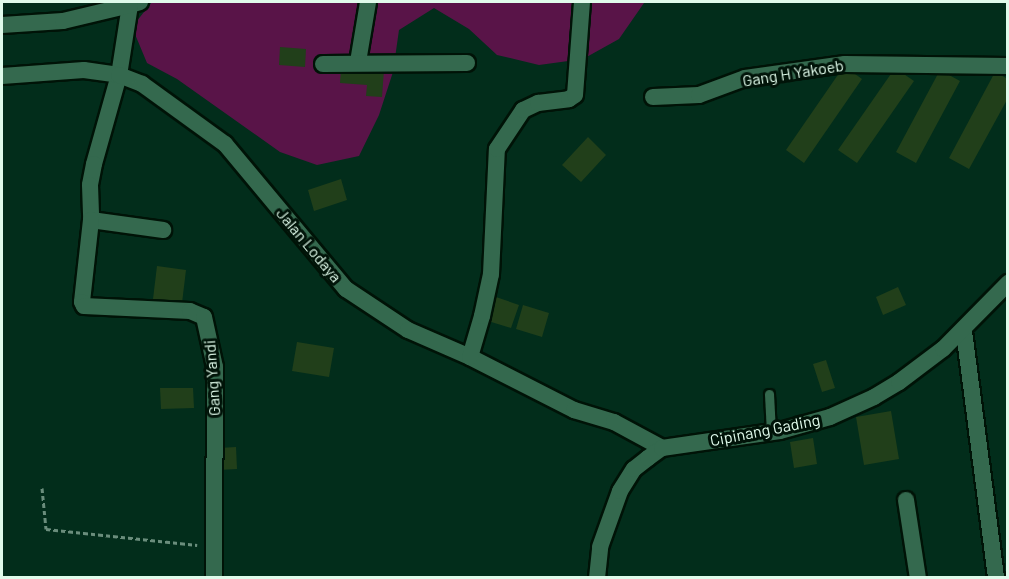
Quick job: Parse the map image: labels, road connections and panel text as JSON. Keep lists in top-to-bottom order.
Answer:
{
  "streets": {
    "street": [
      "Gang H Yakoeb",
      "Jalan Lodaya",
      "Gang Yandi",
      "Cipinang Gading"
    ]
  },
  "crossings": [
    ["Jalan Lodaya", "Cipinang Gading"]
  ]
}
